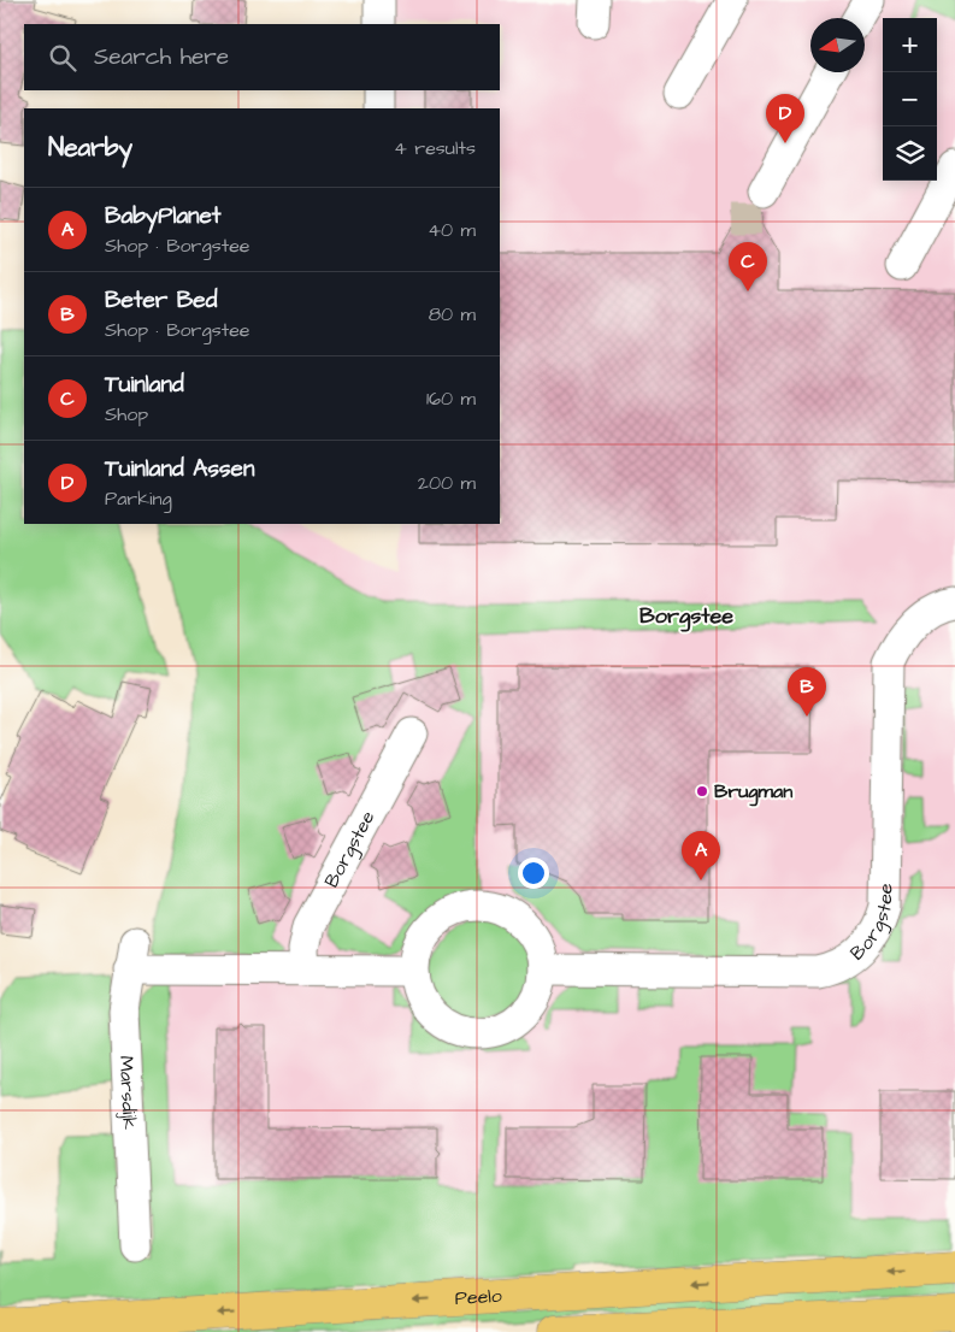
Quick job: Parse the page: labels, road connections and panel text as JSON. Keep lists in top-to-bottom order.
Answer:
{
  "streets": {
    "main road": ["Peelo"],
    "street": ["Borgstee", "Marsdijk"]
  },
  "crossings": [
    ["Borgstee", "Marsdijk"]
  ],
  "districts": ["Borgstee"],
  "places": ["Brugman"],
  "north": "left",
  "page": {
    "map_buttons": ["+", "−"],
    "search": "Search here",
    "pins": [
      "D",
      "C",
      "B",
      "A"
    ],
    "heading": ["Nearby", "4 results"],
    "list": [
      {
        "mark": "A",
        "name": "BabyPlanet",
        "note": "Shop · Borgstee",
        "value": "40 m"
      },
      {
        "mark": "B",
        "name": "Beter Bed",
        "note": "Shop · Borgstee",
        "value": "80 m"
      },
      {
        "mark": "C",
        "name": "Tuinland",
        "note": "Shop",
        "value": "160 m"
      },
      {
        "mark": "D",
        "name": "Tuinland Assen",
        "note": "Parking",
        "value": "200 m"
      }
    ]
  }
}
